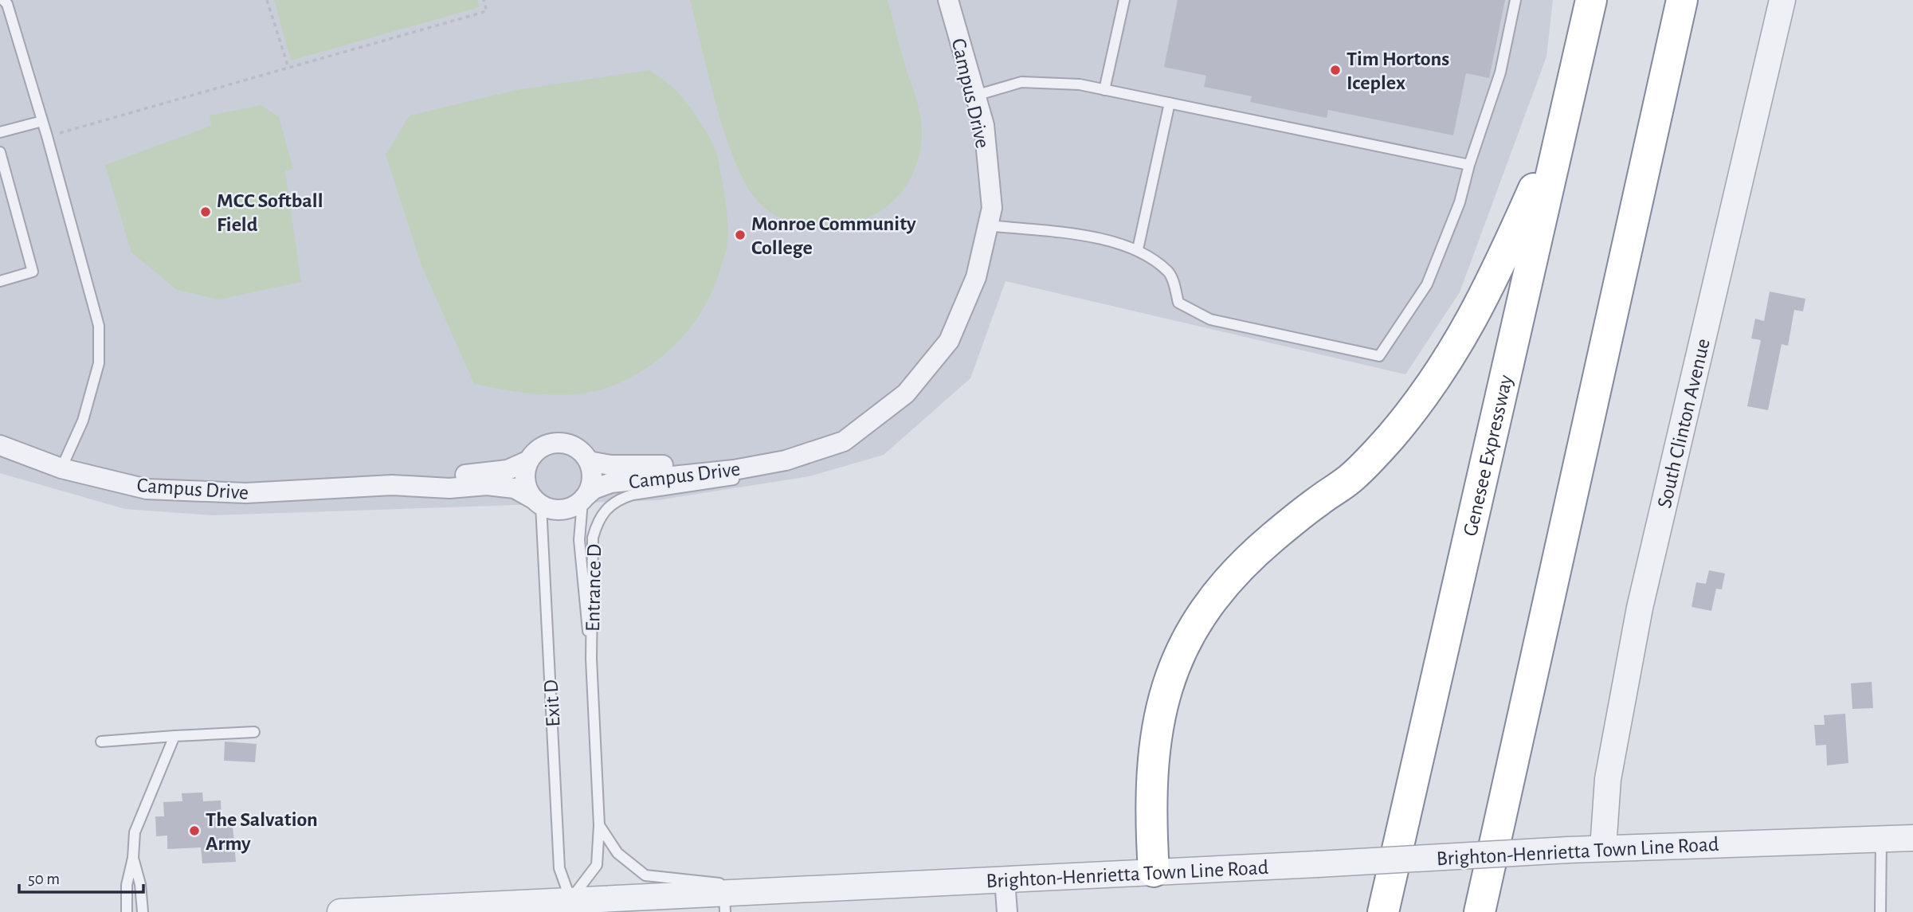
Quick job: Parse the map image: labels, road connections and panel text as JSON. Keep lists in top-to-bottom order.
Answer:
{
  "streets": {
    "highway": ["Genesee Expressway"],
    "street": ["Campus Drive", "South Clinton Avenue", "Brighton-Henrietta Town Line Road"],
    "lane": ["Entrance D", "Exit D"]
  },
  "crossings": [
    ["Campus Drive", "Entrance D"],
    ["Campus Drive", "Exit D"],
    ["South Clinton Avenue", "Brighton-Henrietta Town Line Road"],
    ["Entrance D", "Exit D"],
    ["Entrance D", "Brighton-Henrietta Town Line Road"],
    ["Exit D", "Brighton-Henrietta Town Line Road"]
  ],
  "places": [
    "Tim Hortons Iceplex",
    "MCC Softball Field",
    "Monroe Community College",
    "The Salvation Army"
  ],
  "scale_bar": "50 m"
}
